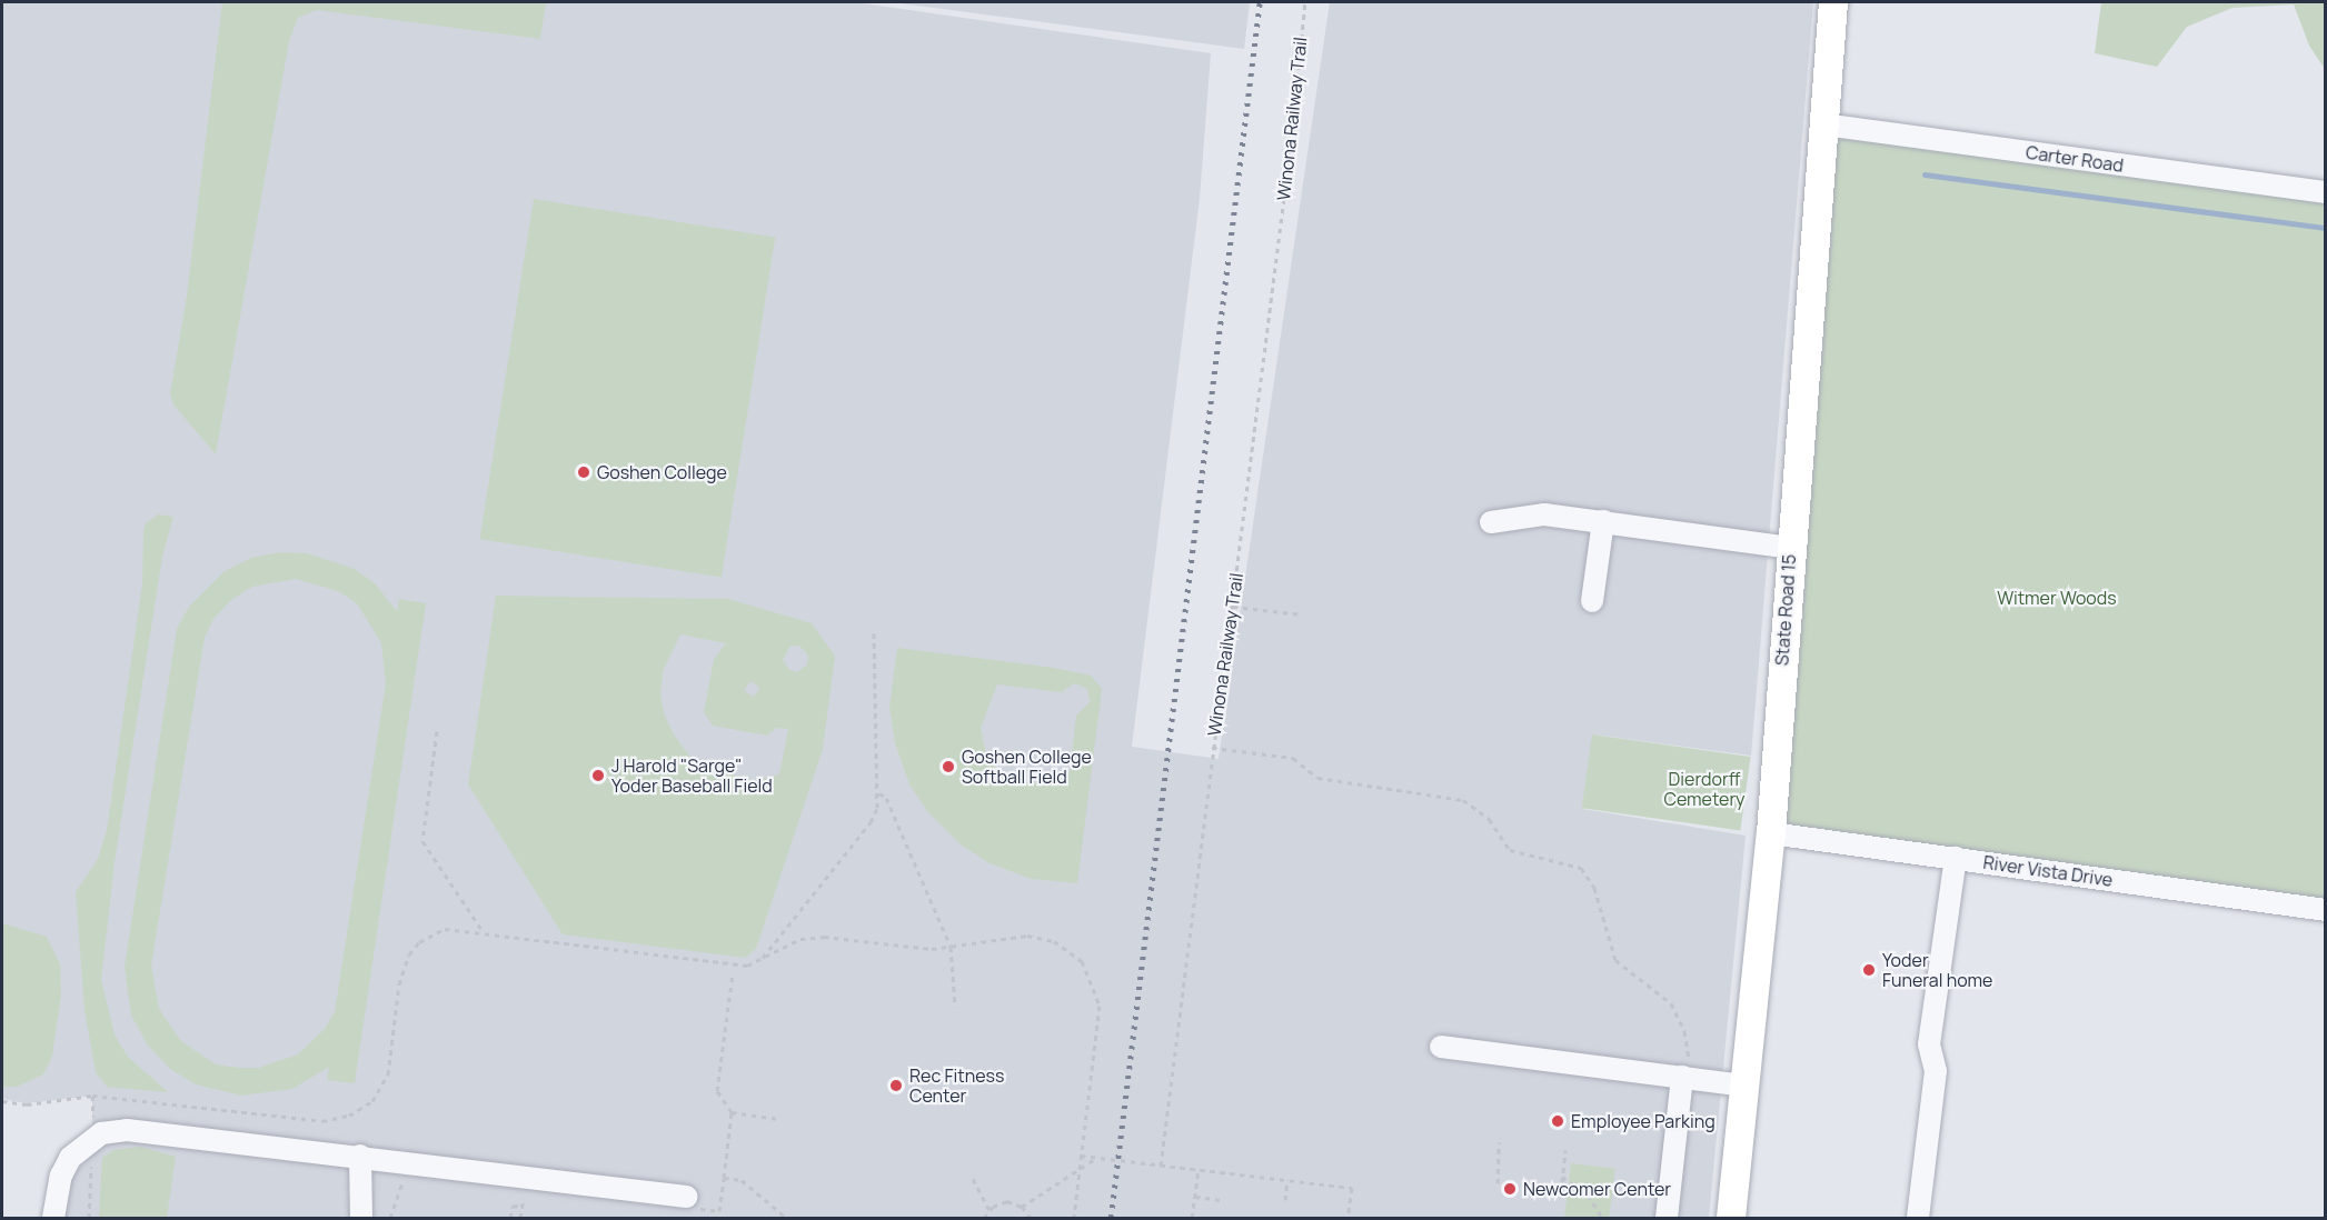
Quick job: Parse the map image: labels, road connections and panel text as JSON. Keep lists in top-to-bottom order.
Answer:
{
  "streets": {
    "main road": ["State Road 15"],
    "street": ["Carter Road", "River Vista Drive"],
    "path": ["Winona Railway Trail"]
  },
  "crossings": [
    ["Carter Road", "State Road 15"],
    ["State Road 15", "River Vista Drive"]
  ],
  "parks": ["Witmer Woods", "Dierdorff Cemetery"],
  "places": [
    "Goshen College",
    "Goshen College Softball Field",
    "J Harold \"Sarge\" Yoder Baseball Field",
    "Yoder Funeral home",
    "Rec Fitness Center",
    "Employee Parking",
    "Newcomer Center"
  ]
}
